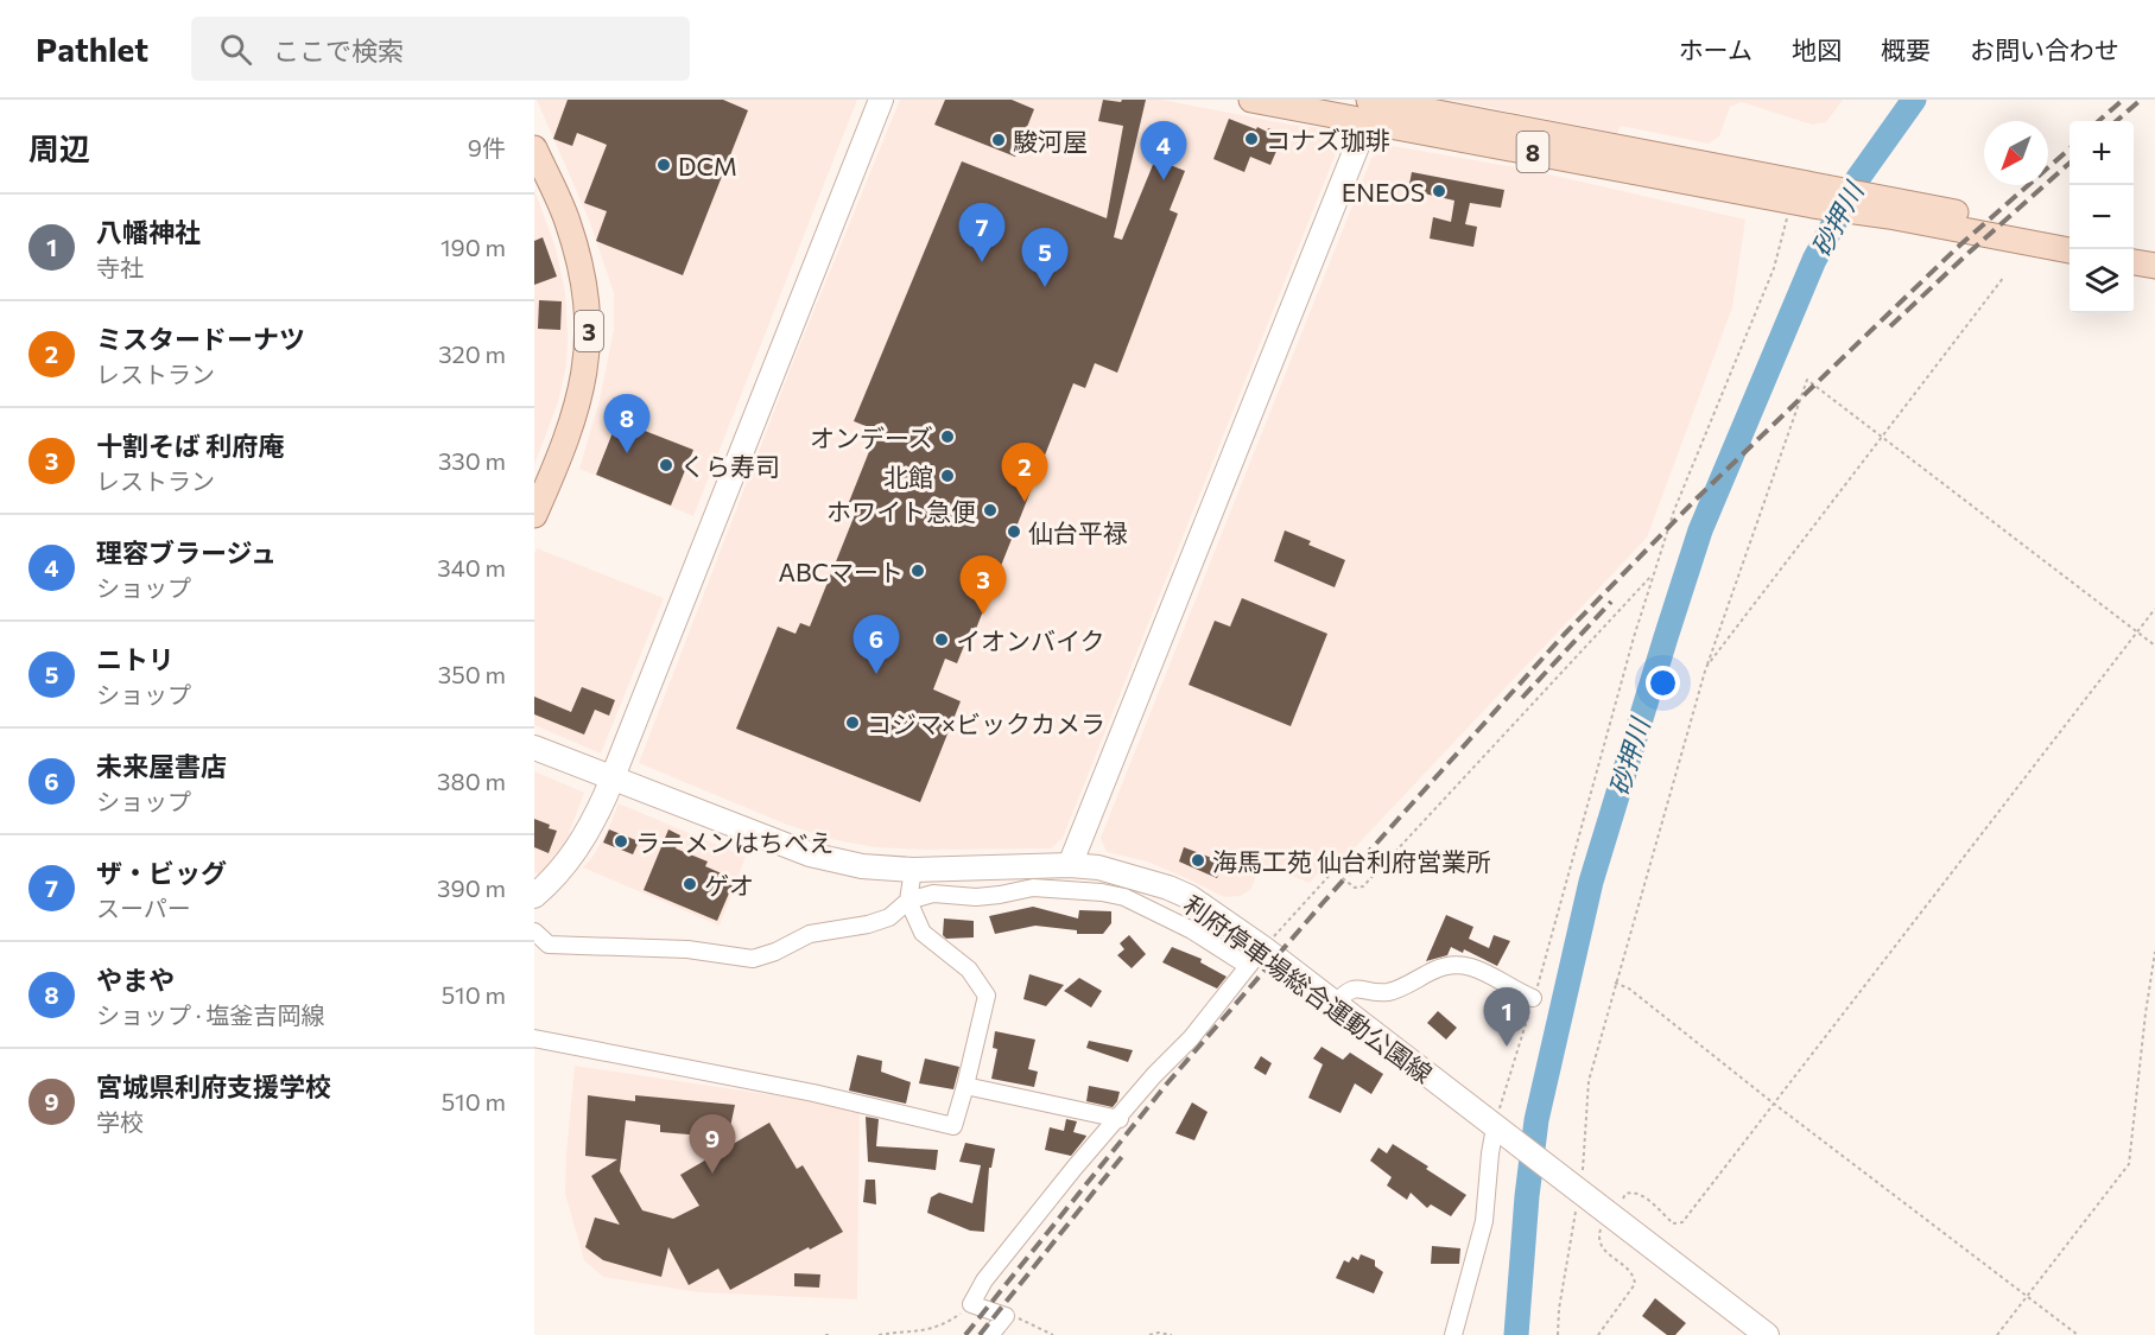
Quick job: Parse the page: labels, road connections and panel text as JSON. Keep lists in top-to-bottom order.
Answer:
{
  "streets": {
    "main road": ["8", "3"],
    "street": ["利府停車場総合運動公園線"]
  },
  "water": ["砂押川"],
  "places": [
    "コナズ珈琲",
    "駿河屋",
    "DCM",
    "ENEOS",
    "オンデーズ",
    "くら寿司",
    "北館",
    "ホワイト急便",
    "仙台平禄",
    "ABCマート",
    "イオンバイク",
    "コジマ×ビックカメラ",
    "ラーメンはちべえ",
    "海馬工苑 仙台利府営業所",
    "ゲオ"
  ],
  "north": "bottom left",
  "page": {
    "header": "Pathlet",
    "search": "ここで検索",
    "nav": [
      "ホーム",
      "地図",
      "概要",
      "お問い合わせ"
    ],
    "heading": ["周辺", "9件"],
    "map_buttons": ["+", "−"],
    "pins": [
      "4",
      "7",
      "5",
      "8",
      "2",
      "3",
      "6",
      "1",
      "9"
    ],
    "list": [
      {
        "mark": "1",
        "name": "八幡神社",
        "note": "寺社",
        "value": "190 m"
      },
      {
        "mark": "2",
        "name": "ミスタードーナツ",
        "note": "レストラン",
        "value": "320 m"
      },
      {
        "mark": "3",
        "name": "十割そば 利府庵",
        "note": "レストラン",
        "value": "330 m"
      },
      {
        "mark": "4",
        "name": "理容ブラージュ",
        "note": "ショップ",
        "value": "340 m"
      },
      {
        "mark": "5",
        "name": "ニトリ",
        "note": "ショップ",
        "value": "350 m"
      },
      {
        "mark": "6",
        "name": "未来屋書店",
        "note": "ショップ",
        "value": "380 m"
      },
      {
        "mark": "7",
        "name": "ザ・ビッグ",
        "note": "スーパー",
        "value": "390 m"
      },
      {
        "mark": "8",
        "name": "やまや",
        "note": "ショップ · 塩釜吉岡線",
        "value": "510 m"
      },
      {
        "mark": "9",
        "name": "宮城県利府支援学校",
        "note": "学校",
        "value": "510 m"
      }
    ]
  }
}
